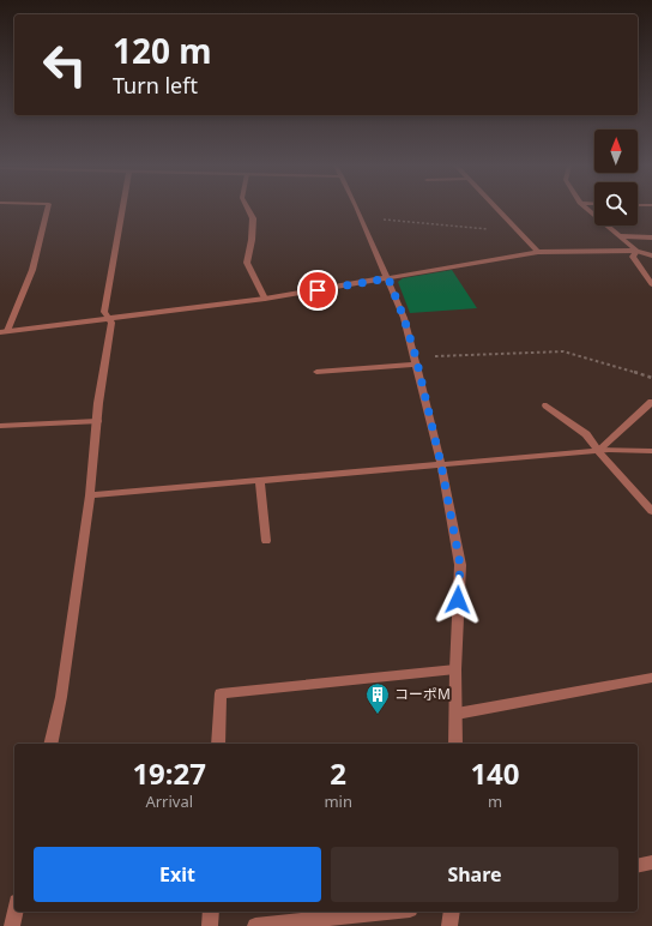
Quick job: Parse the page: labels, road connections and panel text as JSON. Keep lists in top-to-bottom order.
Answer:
{
  "places": {
    "building": ["コーポM"]
  },
  "north": "top",
  "page": {
    "turn": ["120 m", "Turn left"],
    "eta": [
      "19:27",
      "Arrival",
      "2",
      "min",
      "140",
      "m"
    ],
    "buttons": ["Exit", "Share"]
  }
}
